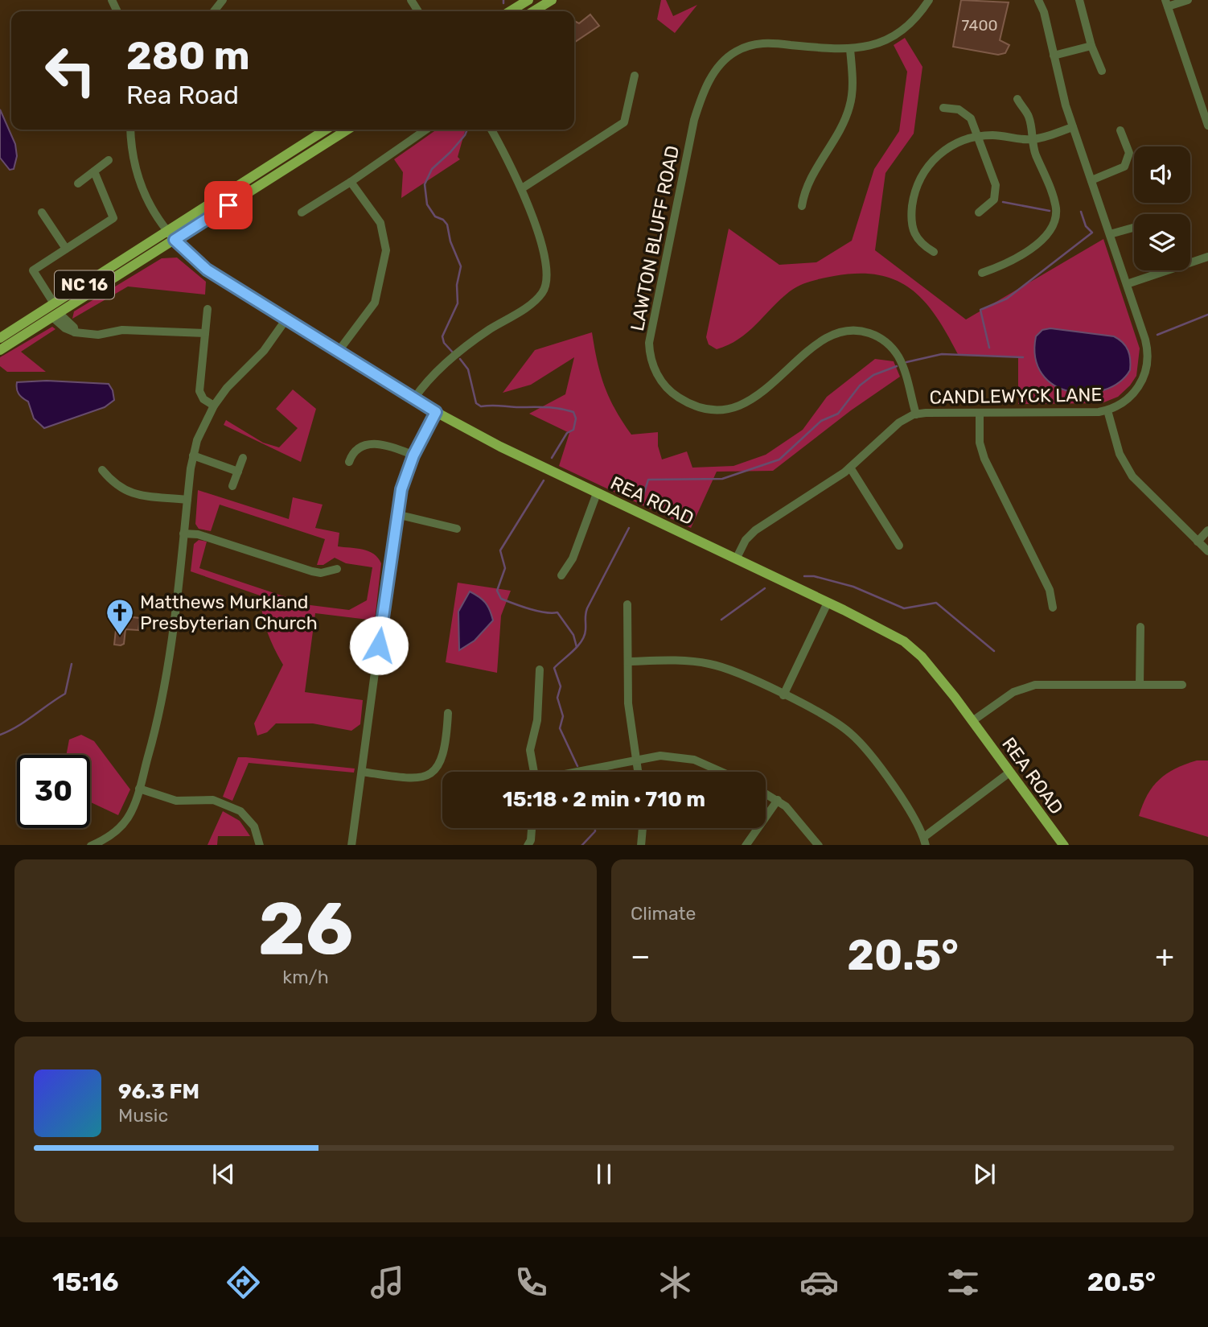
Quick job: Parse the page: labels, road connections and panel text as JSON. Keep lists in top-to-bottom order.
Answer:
{
  "streets": {
    "main road": ["NC 16", "REA ROAD"],
    "street": ["LAWTON BLUFF ROAD", "CANDLEWYCK LANE"]
  },
  "crossings": [
    ["LAWTON BLUFF ROAD", "CANDLEWYCK LANE"],
    ["NC 16", "REA ROAD"],
    ["CANDLEWYCK LANE", "REA ROAD"]
  ],
  "places": {
    "church": ["Matthews Murkland Presbyterian Church"]
  },
  "house_numbers": ["7400"],
  "page": {
    "turn": ["280 m", "Rea Road"],
    "limit": "30",
    "trip": "15:18 · 2 min · 710 m",
    "tile": [
      ["26", "km/h"],
      "Climate"
    ],
    "heat": ["−", "20.5°", "+"],
    "song": ["96.3 FM", "Music"],
    "tabs": ["15:16", "20.5°"]
  }
}
